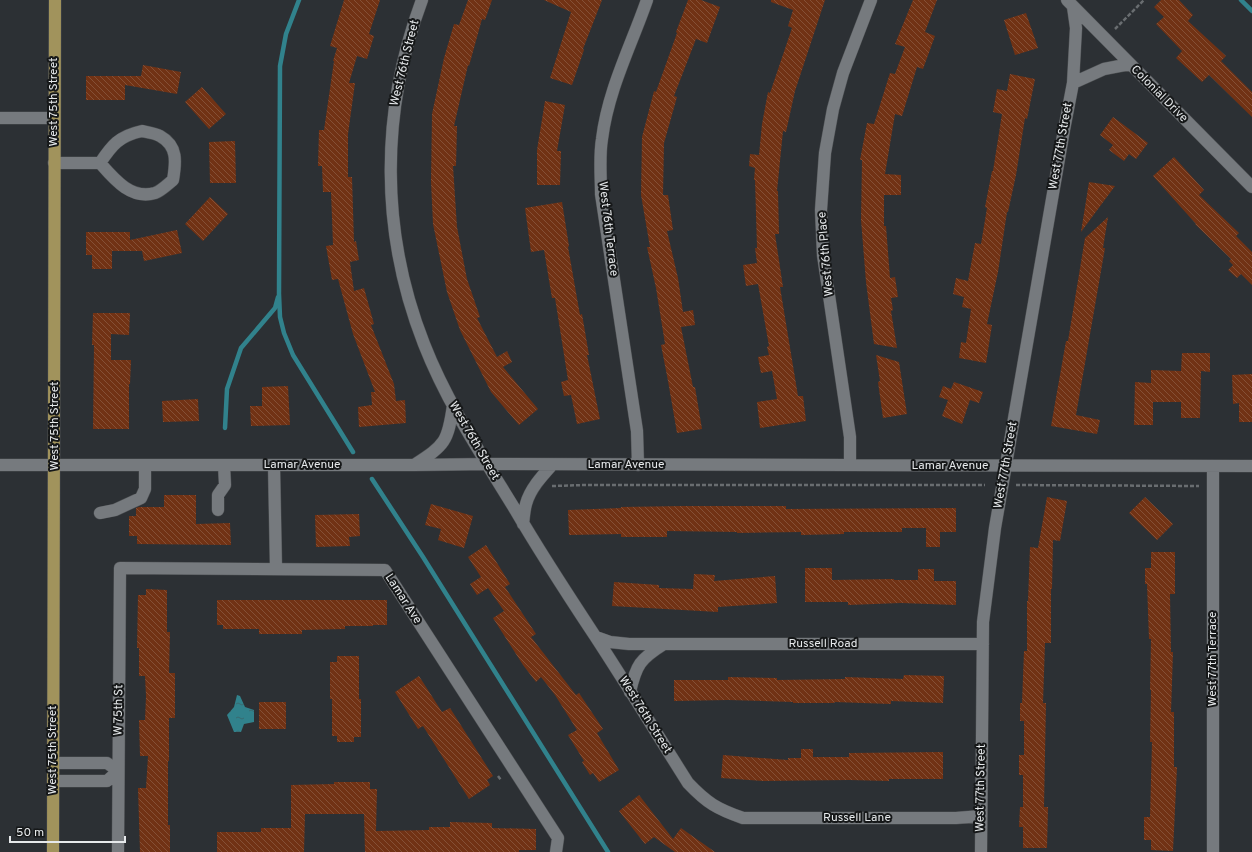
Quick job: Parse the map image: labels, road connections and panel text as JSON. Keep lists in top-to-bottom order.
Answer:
{
  "streets": {
    "main road": ["West 75th Street"],
    "street": [
      "West 76th Street",
      "Colonial Drive",
      "West 77th Street",
      "West 76th Terrace",
      "West 76th Place",
      "Lamar Avenue",
      "Lamar Ave",
      "Russell Road",
      "West 77th Terrace",
      "W 75th St",
      "Russell Lane"
    ]
  },
  "crossings": [
    ["West 76th Street", "Lamar Avenue"],
    ["West 76th Street", "Russell Road"],
    ["West 76th Street", "Russell Lane"],
    ["Colonial Drive", "West 77th Street"],
    ["West 75th Street", "Lamar Avenue"],
    ["West 77th Street", "Lamar Avenue"],
    ["West 77th Street", "Russell Road"],
    ["West 77th Street", "Russell Lane"],
    ["West 76th Terrace", "Lamar Avenue"],
    ["West 76th Place", "Lamar Avenue"],
    ["Lamar Avenue", "West 77th Terrace"],
    ["Lamar Ave", "W 75th St"]
  ],
  "scale_bar": "50 m"
}
